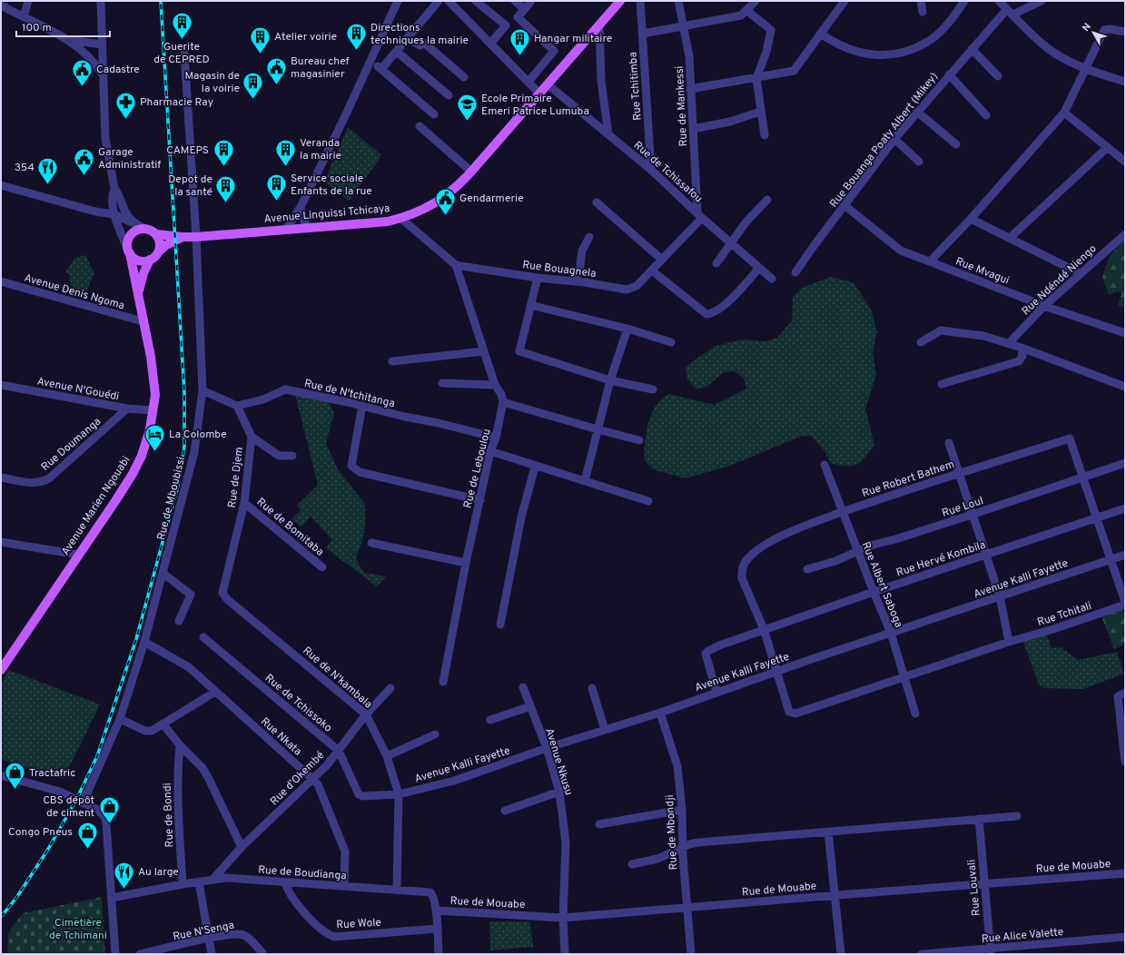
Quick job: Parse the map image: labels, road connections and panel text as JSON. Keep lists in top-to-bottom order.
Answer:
{
  "streets": {
    "main road": ["Avenue Linguissi Tchicaya", "Avenue Marien Ngouabi"],
    "street": [
      "Rue Tchitimba",
      "Rue de Mankessi",
      "Rue Bouanga Poaty Albert (Mikey)",
      "Rue de Tchissafou",
      "Rue Bouagnela",
      "Rue Mvagui",
      "Rue Ndéndé Niengo",
      "Avenue Denis Ngoma",
      "Avenue N'Gouédi",
      "Rue de N'tchitanga",
      "Rue Doumanga",
      "Rue de Leboulou",
      "Rue de Djem",
      "Rue Robert Bathem",
      "Rue de Mboubissi",
      "Rue Loul",
      "Rue de Bomitaba",
      "Rue Hervé Kombila",
      "Avenue Kalli Fayette",
      "Rue Albert Saboga",
      "Rue Tchitali",
      "Rue de N'kambala",
      "Rue de Tchissoko",
      "Rue Nkata",
      "Avenue Nkusu",
      "Rue d'Okembé",
      "Rue de Bondi",
      "Rue de Mbondji",
      "Rue de Mouabe",
      "Rue de Boudianga",
      "Rue Louvali",
      "Rue Wole",
      "Rue N'Senga",
      "Rue Alice Valette"
    ]
  },
  "crossings": [
    ["Rue Tchitimba", "Rue de Tchissafou"],
    ["Rue de Mankessi", "Rue de Tchissafou"],
    ["Rue de Mankessi", "Rue Bouagnela"],
    ["Rue Bouanga Poaty Albert (Mikey)", "Rue Mvagui"],
    ["Rue de Tchissafou", "Avenue Linguissi Tchicaya"],
    ["Rue de Tchissafou", "Rue Bouagnela"],
    ["Avenue Linguissi Tchicaya", "Rue de Mboubissi"],
    ["Rue Mvagui", "Rue Ndéndé Niengo"],
    ["Avenue Denis Ngoma", "Avenue Marien Ngouabi"],
    ["Avenue N'Gouédi", "Rue Doumanga"],
    ["Avenue N'Gouédi", "Avenue Marien Ngouabi"],
    ["Rue de N'tchitanga", "Rue de Leboulou"],
    ["Rue de N'tchitanga", "Rue de Djem"],
    ["Rue de Djem", "Rue de Bomitaba"],
    ["Rue de Djem", "Rue de N'kambala"],
    ["Rue Robert Bathem", "Rue Loul"],
    ["Rue Robert Bathem", "Rue Hervé Kombila"],
    ["Rue Robert Bathem", "Avenue Kalli Fayette"],
    ["Rue Robert Bathem", "Rue Albert Saboga"],
    ["Rue Robert Bathem", "Rue Tchitali"],
    ["Rue de Mboubissi", "Rue Nkata"],
    ["Rue Loul", "Rue Albert Saboga"],
    ["Rue Hervé Kombila", "Avenue Kalli Fayette"],
    ["Rue Hervé Kombila", "Rue Albert Saboga"],
    ["Avenue Kalli Fayette", "Rue Albert Saboga"],
    ["Avenue Kalli Fayette", "Rue de N'kambala"],
    ["Avenue Kalli Fayette", "Rue de Tchissoko"],
    ["Avenue Kalli Fayette", "Avenue Nkusu"],
    ["Avenue Kalli Fayette", "Rue de Mbondji"],
    ["Rue Albert Saboga", "Rue Tchitali"],
    ["Rue de N'kambala", "Rue d'Okembé"],
    ["Rue de N'kambala", "Rue de Boudianga"],
    ["Rue de Tchissoko", "Rue d'Okembé"],
    ["Rue Nkata", "Rue d'Okembé"],
    ["Rue Nkata", "Rue de Boudianga"],
    ["Avenue Nkusu", "Rue de Mouabe"],
    ["Rue d'Okembé", "Rue de Boudianga"],
    ["Rue de Bondi", "Rue de Boudianga"],
    ["Rue de Mbondji", "Rue de Mouabe"],
    ["Rue de Mouabe", "Rue de Boudianga"],
    ["Rue de Mouabe", "Rue Louvali"],
    ["Rue de Boudianga", "Rue Wole"],
    ["Rue Louvali", "Rue Alice Valette"]
  ],
  "parks": ["Cimetière de Tchimani"],
  "places": {
    "building": [
      "Guerite de CEPRED",
      "Directions techniques la mairie",
      "Atelier voirie",
      "Hangar militaire",
      "Magasin de la voirie",
      "Veranda la mairie",
      "CAMEPS",
      "Service sociale Enfants de la rue",
      "Depot de la santé"
    ],
    "public building": [
      "Bureau chef magasinier",
      "Cadastre",
      "Garage Administratif",
      "Gendarmerie"
    ],
    "pharmacy": ["Pharmacie Ray"],
    "school or university": ["Ecole Primaire Emeri Patrice Lumuba"],
    "restaurant": ["354", "Au large"],
    "hotel": ["La Colombe"],
    "shop": ["Tractafric", "CBS dépôt de ciment", "Congo Pneus"]
  },
  "scale_bar": "100 m",
  "north": "top left"
}
